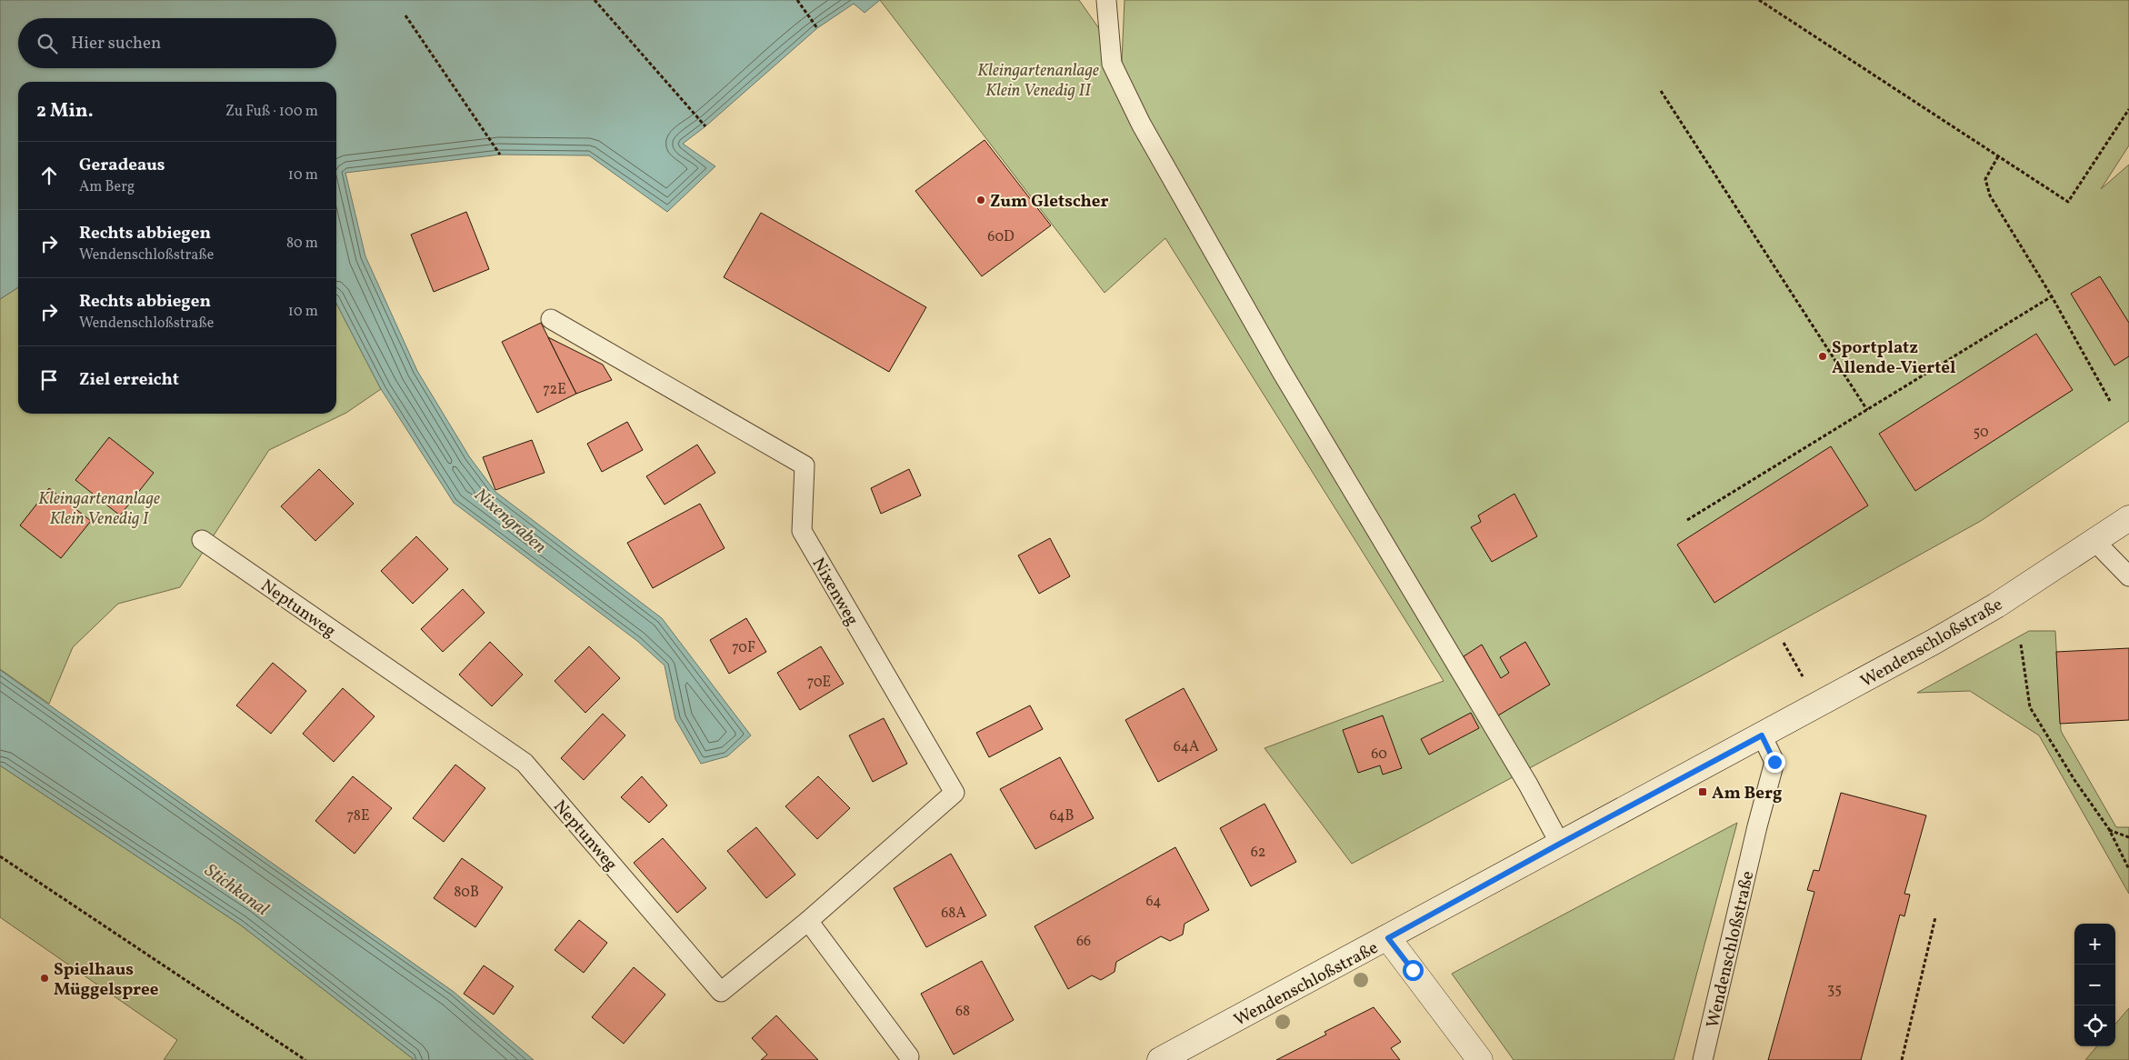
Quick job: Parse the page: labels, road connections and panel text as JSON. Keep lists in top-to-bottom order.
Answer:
{
  "streets": {
    "street": ["Wendenschloßstraße"],
    "lane": ["Nixenweg", "Neptunweg"]
  },
  "crossings": [
    ["Nixenweg", "Neptunweg"]
  ],
  "water": ["Nixengraben", "Stichkanal"],
  "parks": ["Kleingartenanlage Klein Venedig II", "Kleingartenanlage Klein Venedig I"],
  "places": {
    "other": ["Zum Gletscher", "Sportplatz Allende-Viertel", "Spielhaus Müggelspree"],
    "transit": ["Am Berg"]
  },
  "house_numbers": [
    "60D",
    "72E",
    "50",
    "70F",
    "70E",
    "64A",
    "60",
    "78E",
    "64B",
    "62",
    "80B",
    "64",
    "68A",
    "66",
    "35",
    "68"
  ],
  "page": {
    "search": "Hier suchen",
    "heading": ["2 Min.", "Zu Fuß · 100 m"],
    "list": [
      ["Geradeaus", "Am Berg", "10 m"],
      ["Rechts abbiegen", "Wendenschloßstraße", "80 m"],
      ["Rechts abbiegen", "Wendenschloßstraße", "10 m"],
      "Ziel erreicht"
    ],
    "map_buttons": ["+", "−"]
  }
}
